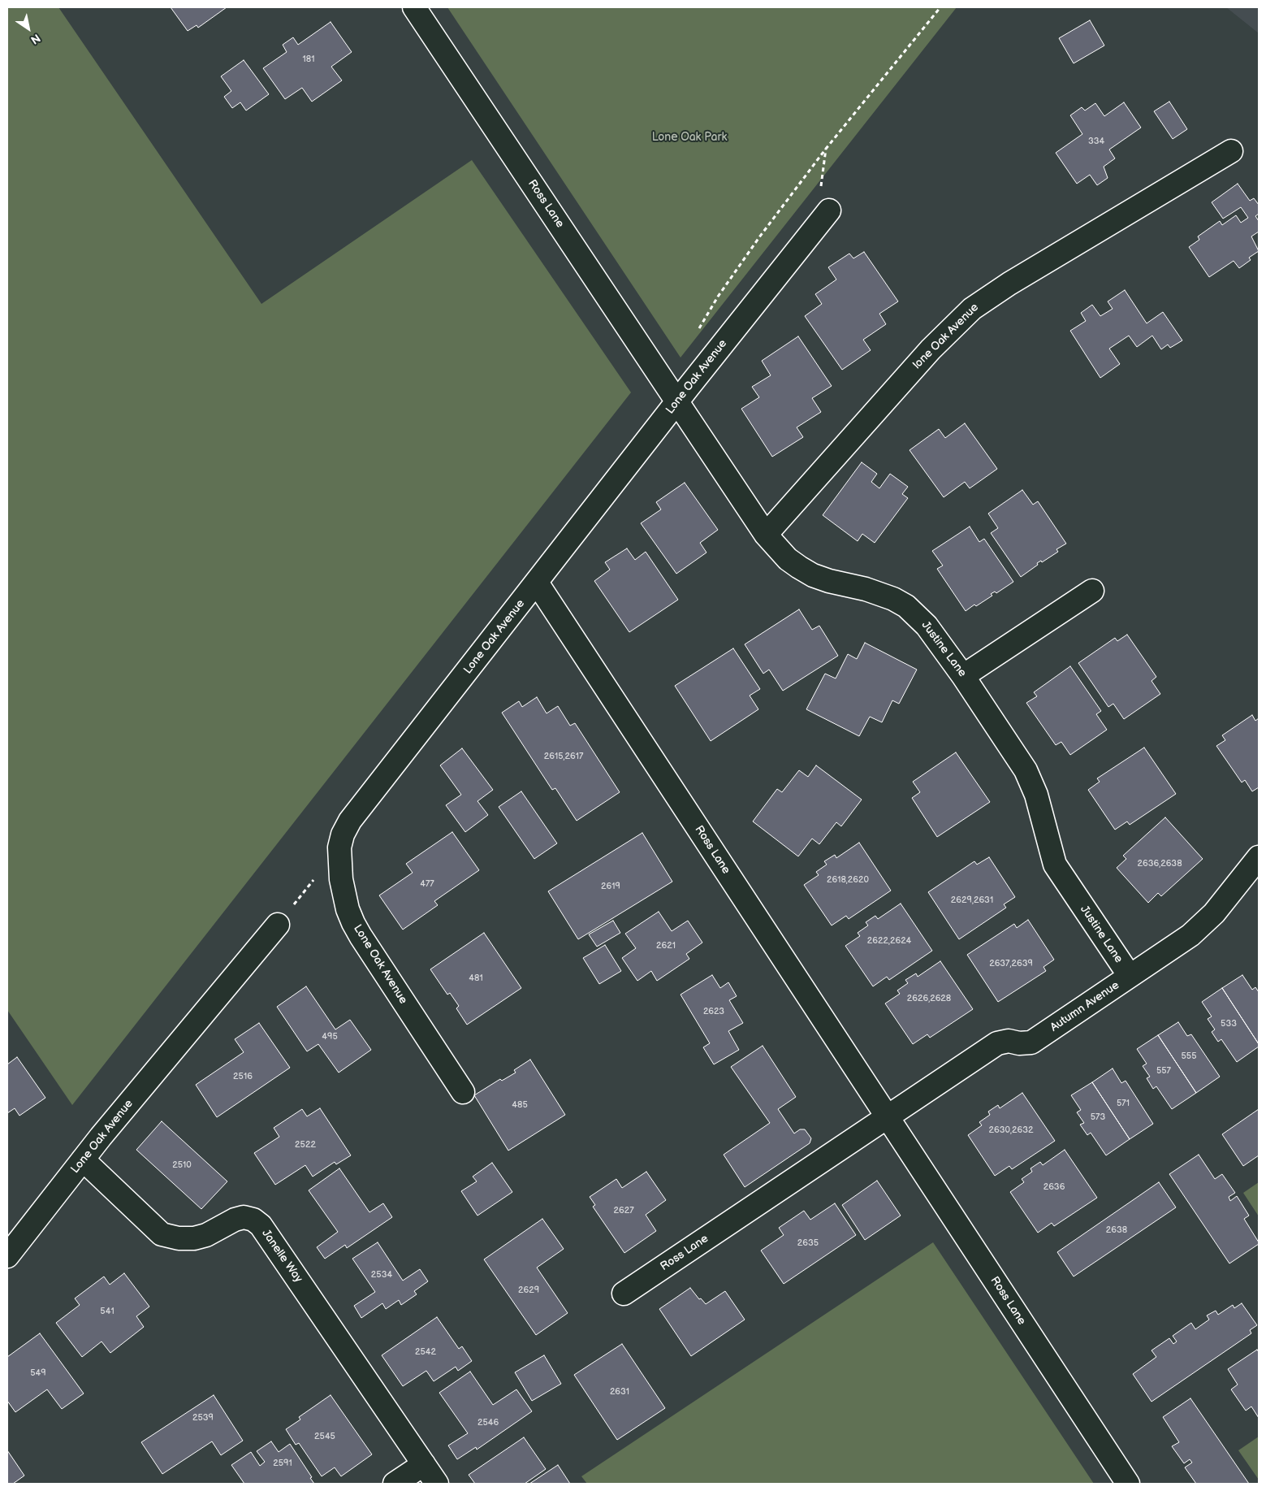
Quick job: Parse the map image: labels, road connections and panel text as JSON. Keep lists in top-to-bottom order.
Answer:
{
  "streets": {
    "street": [
      "Ross Lane",
      "lone Oak Avenue",
      "Lone Oak Avenue",
      "Justine Lane",
      "Autumn Avenue",
      "Janelle Way"
    ]
  },
  "crossings": [
    ["Ross Lane", "Lone Oak Avenue"],
    ["Ross Lane", "Justine Lane"],
    ["Ross Lane", "Autumn Avenue"],
    ["lone Oak Avenue", "Justine Lane"],
    ["Lone Oak Avenue", "Justine Lane"],
    ["Lone Oak Avenue", "Janelle Way"],
    ["Justine Lane", "Autumn Avenue"]
  ],
  "parks": ["Lone Oak Park"],
  "house_numbers": [
    "181",
    "334",
    "2615,2617",
    "2636,2638",
    "2618,2620",
    "477",
    "2619",
    "2629,2631",
    "2622,2624",
    "2621",
    "2637,2639",
    "481",
    "2626,2628",
    "2623",
    "533",
    "495",
    "555",
    "557",
    "2516",
    "571",
    "485",
    "573",
    "2630,2632",
    "2522",
    "2510",
    "2636",
    "2627",
    "2638",
    "2635",
    "2534",
    "2629",
    "541",
    "2542",
    "549",
    "2631",
    "2539",
    "2546",
    "2545",
    "2591"
  ],
  "north": "bottom right"
}
